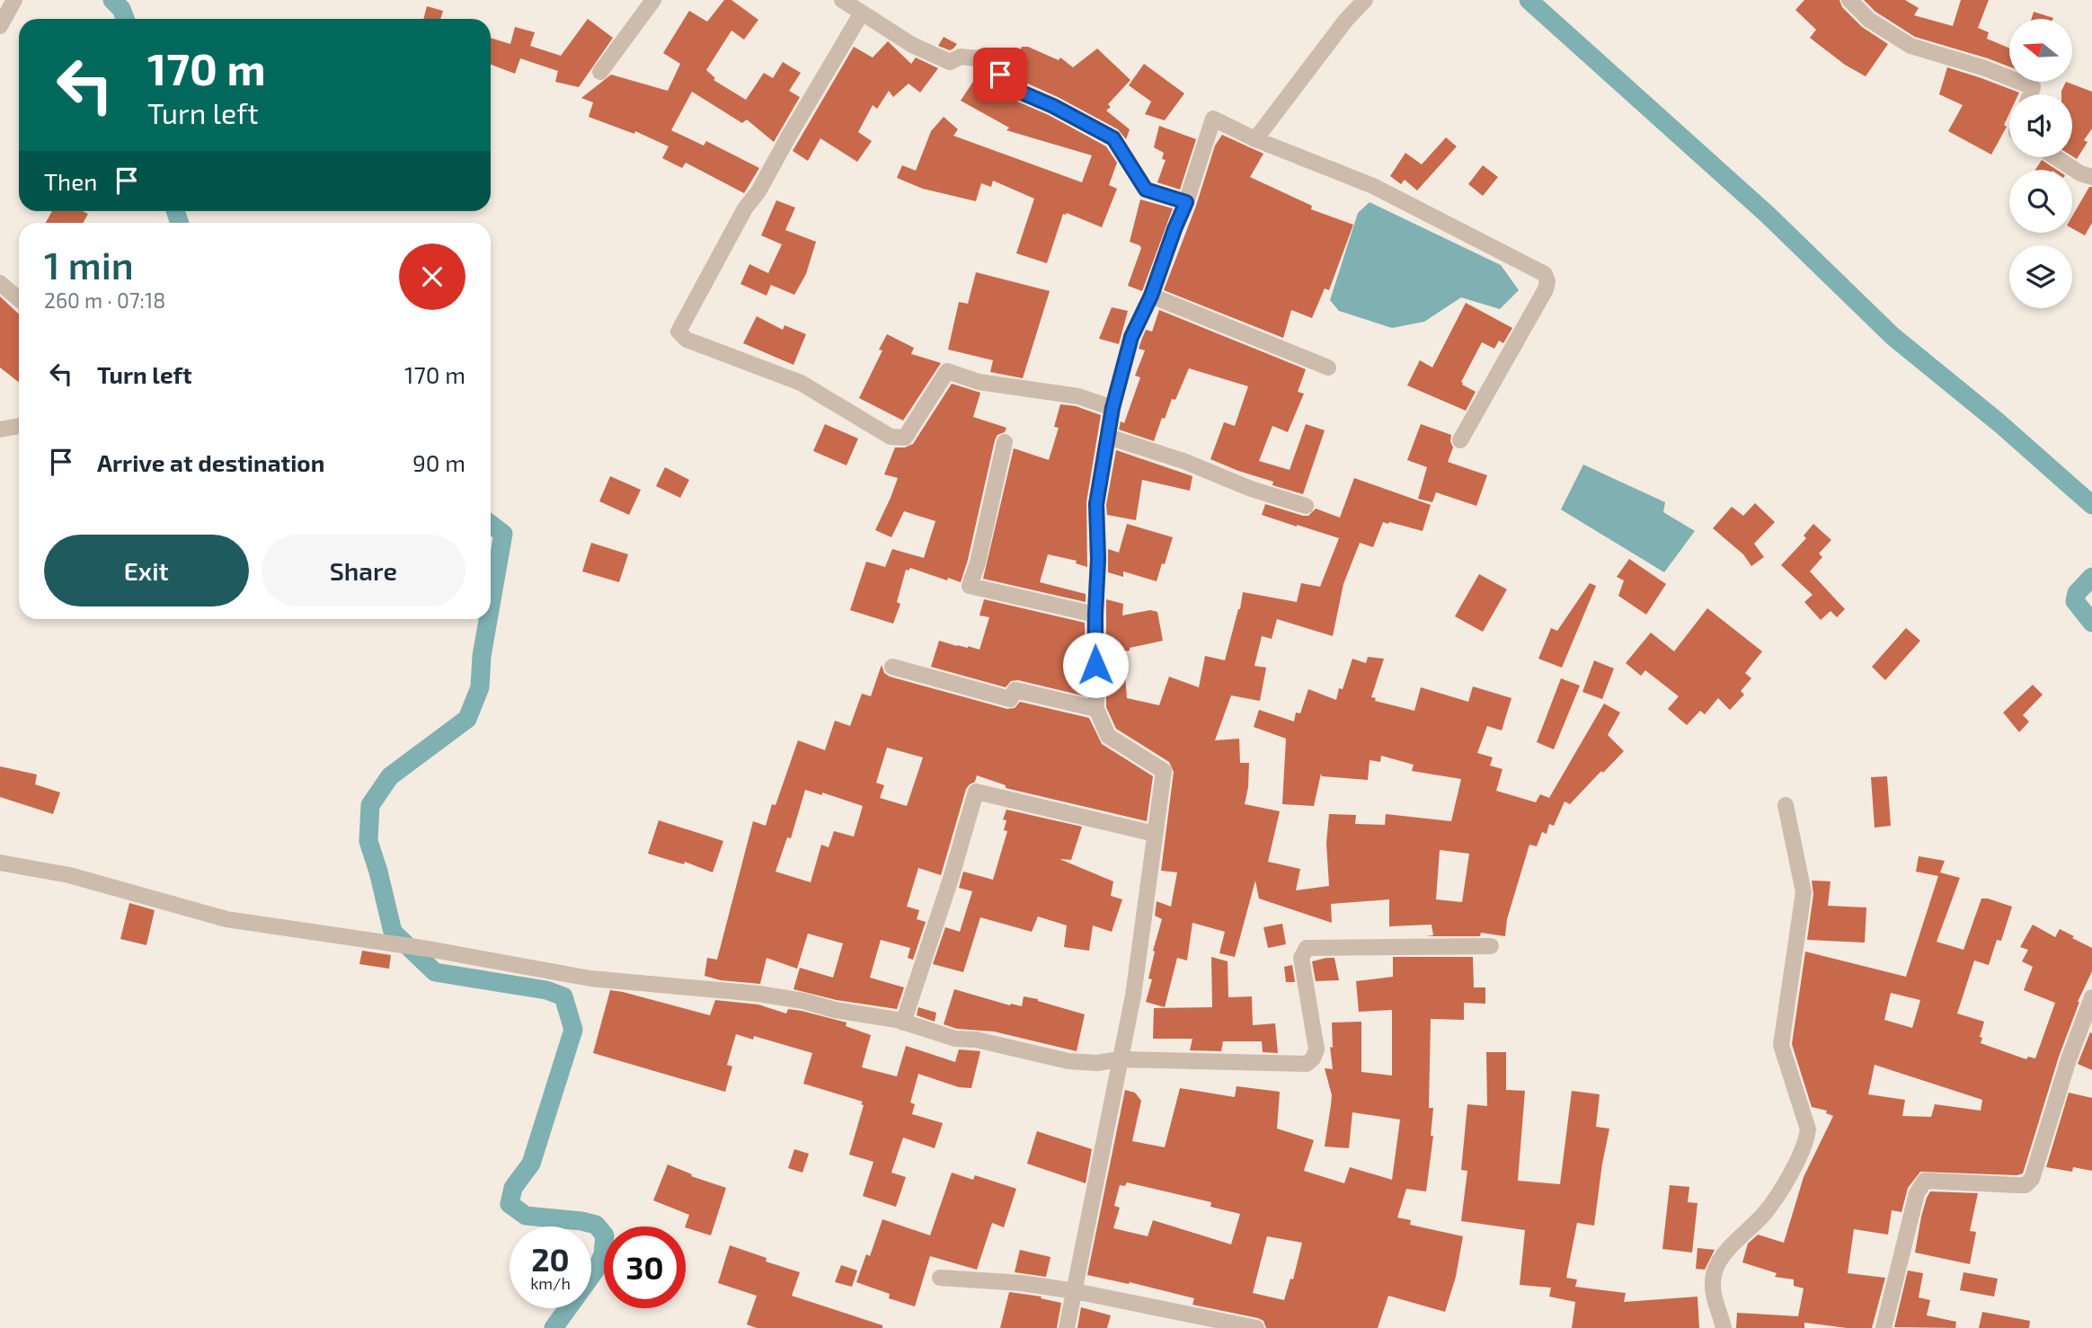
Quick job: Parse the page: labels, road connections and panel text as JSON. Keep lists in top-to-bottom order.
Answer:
{
  "north": "left",
  "page": {
    "turn": ["170 m", "Turn left"],
    "then": "Then",
    "heading": ["1 min", "260 m · 07:18"],
    "list": [
      {
        "name": "Turn left",
        "value": "170 m"
      },
      {
        "name": "Arrive at destination",
        "value": "90 m"
      }
    ],
    "buttons": ["Exit", "Share"],
    "speed": "20 km/h",
    "limit": "30"
  }
}
